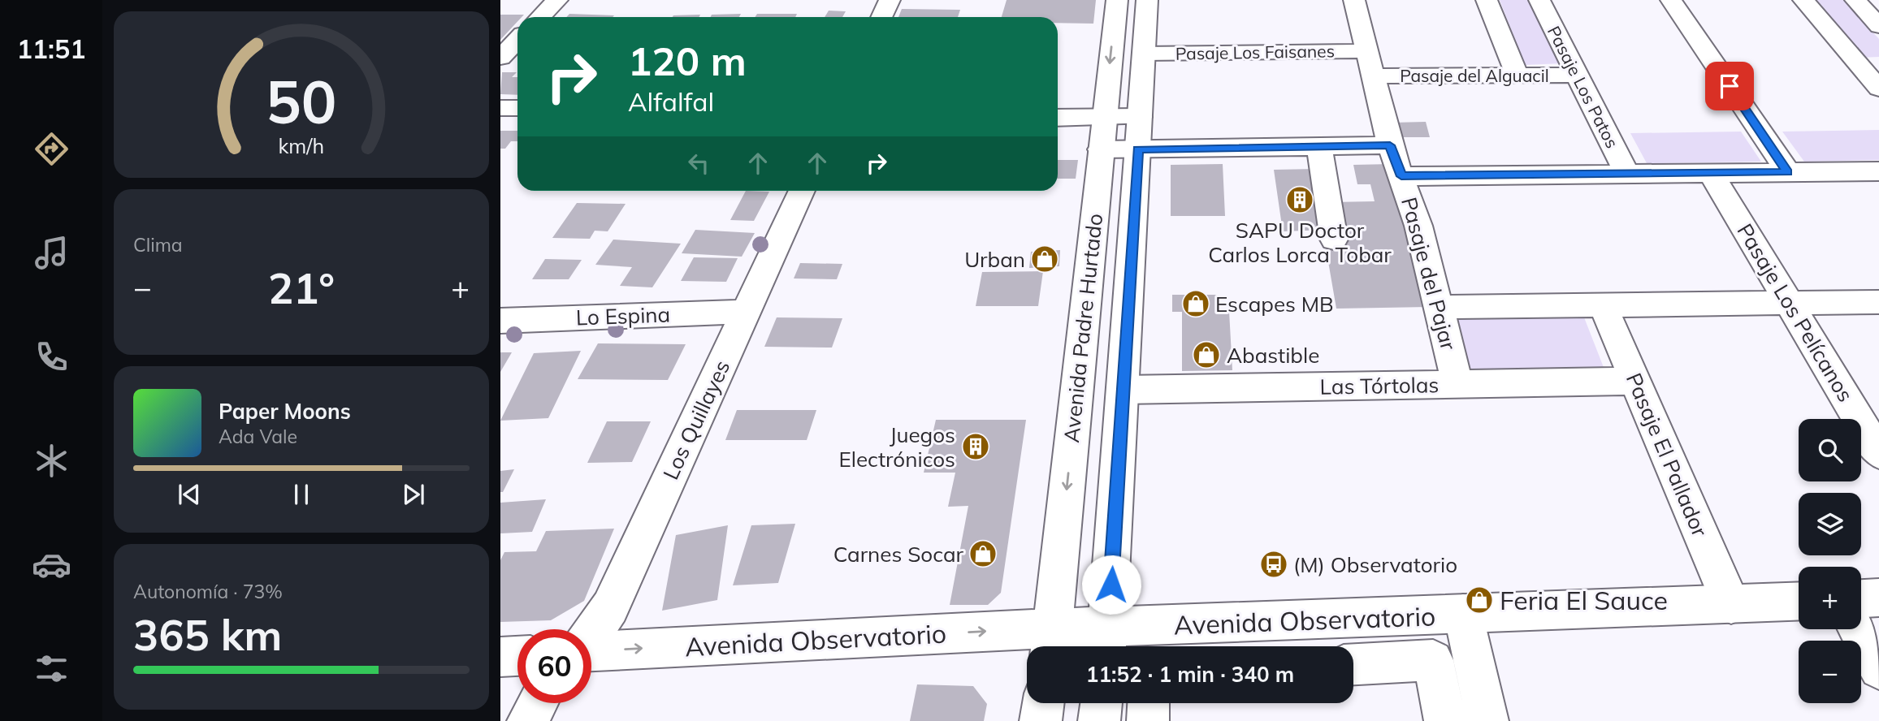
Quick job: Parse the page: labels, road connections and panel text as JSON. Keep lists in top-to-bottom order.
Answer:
{
  "streets": {
    "street": [
      "Pasaje Los Faisanes",
      "Pasaje del Alguacil",
      "Pasaje Los Patos",
      "Pasaje del Pajar",
      "Pasaje Los Pelícanos",
      "Lo Espina",
      "Avenida Padre Hurtado",
      "Las Tórtolas",
      "Los Quillayes",
      "Pasaje El Pallador",
      "Avenida Observatorio"
    ]
  },
  "crossings": [
    ["Pasaje Los Faisanes", "Pasaje del Pajar"],
    ["Pasaje Los Faisanes", "Avenida Padre Hurtado"],
    ["Pasaje del Alguacil", "Pasaje Los Patos"],
    ["Pasaje del Alguacil", "Pasaje del Pajar"],
    ["Pasaje del Pajar", "Las Tórtolas"],
    ["Lo Espina", "Los Quillayes"],
    ["Avenida Padre Hurtado", "Las Tórtolas"],
    ["Avenida Padre Hurtado", "Avenida Observatorio"],
    ["Las Tórtolas", "Pasaje El Pallador"],
    ["Pasaje El Pallador", "Avenida Observatorio"]
  ],
  "one_way": ["Avenida Observatorio"],
  "places": {
    "building": ["SAPU Doctor Carlos Lorca Tobar", "Juegos Electrónicos"],
    "shop": [
      "Urban",
      "Escapes MB",
      "Abastible",
      "Carnes Socar",
      "Feria El Sauce"
    ],
    "bus stop": ["(M) Observatorio"]
  },
  "page": {
    "tabs": "11:51",
    "turn": ["120 m", "Alfalfal"],
    "tile": [
      "Clima",
      ["Autonomía · 73%", "365 km"]
    ],
    "heat": ["−", "21°", "+"],
    "song": ["Paper Moons", "Ada Vale"],
    "map_buttons": ["+", "−"],
    "limit": "60",
    "trip": "11:52 · 1 min · 340 m",
    "gauge": ["50", "km/h"]
  }
}
